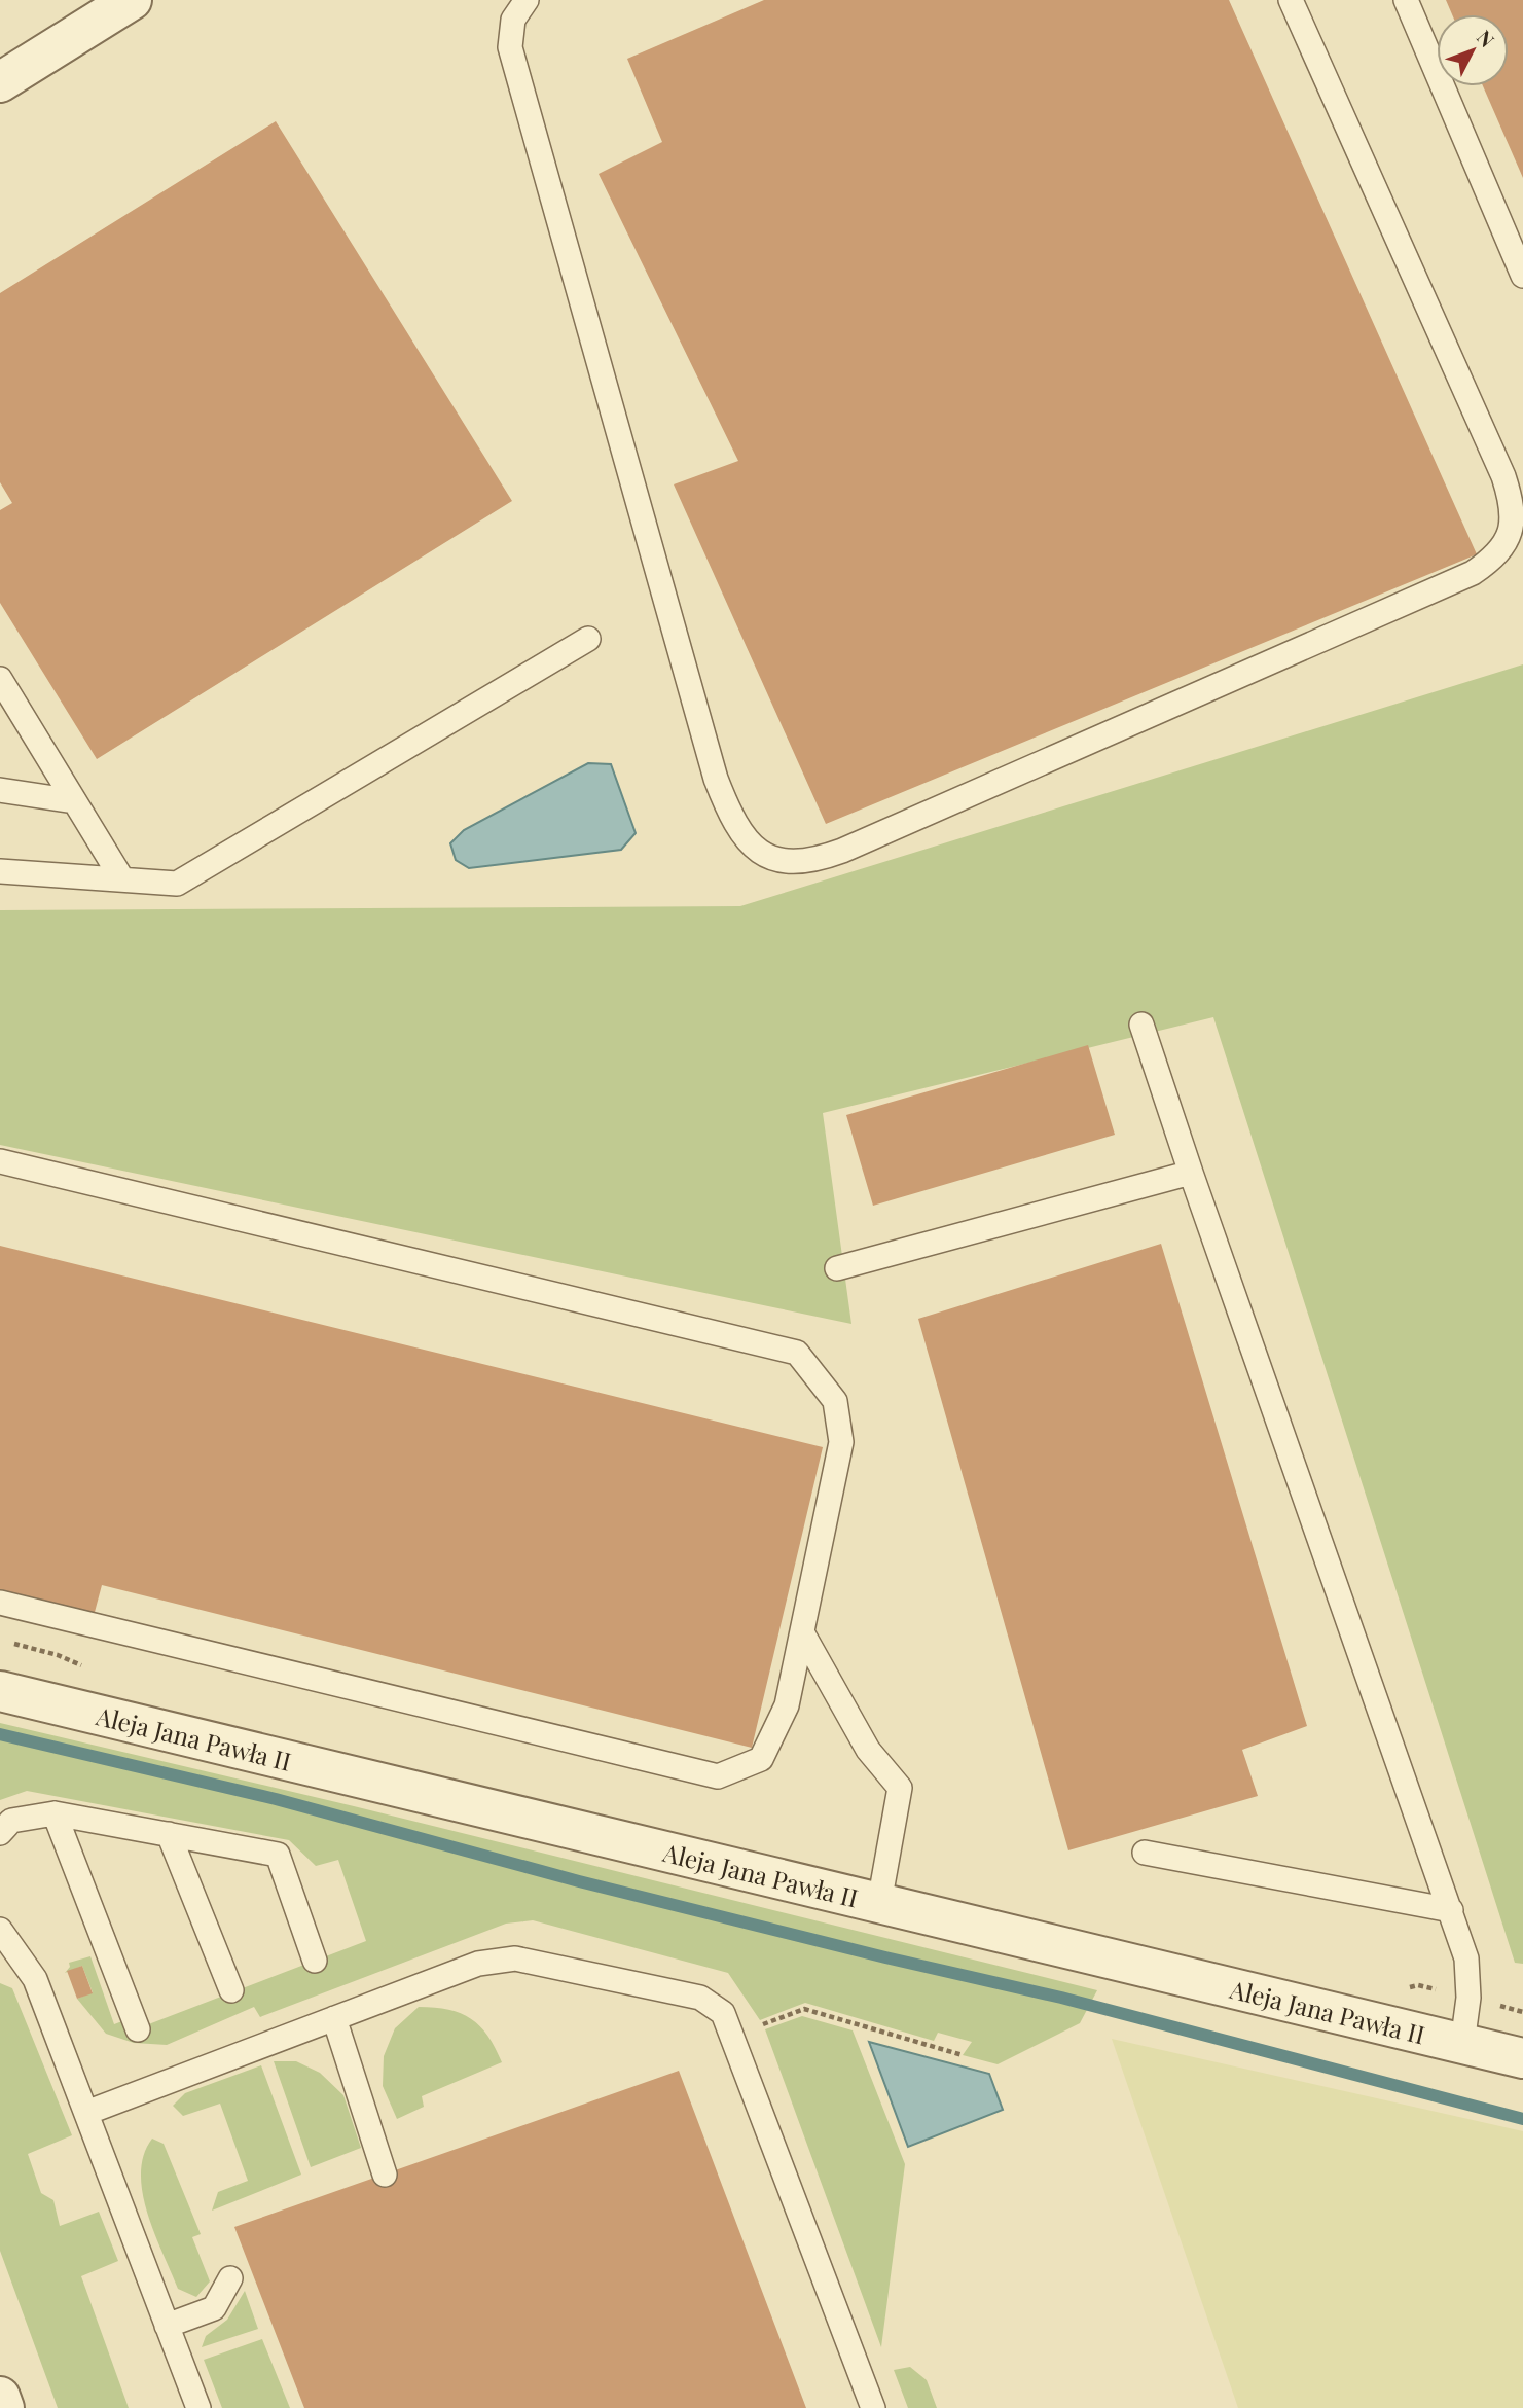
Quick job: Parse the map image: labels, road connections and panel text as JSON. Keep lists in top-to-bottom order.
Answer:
{
  "streets": {
    "street": ["Aleja Jana Pawła II"]
  },
  "north": "top right"
}
